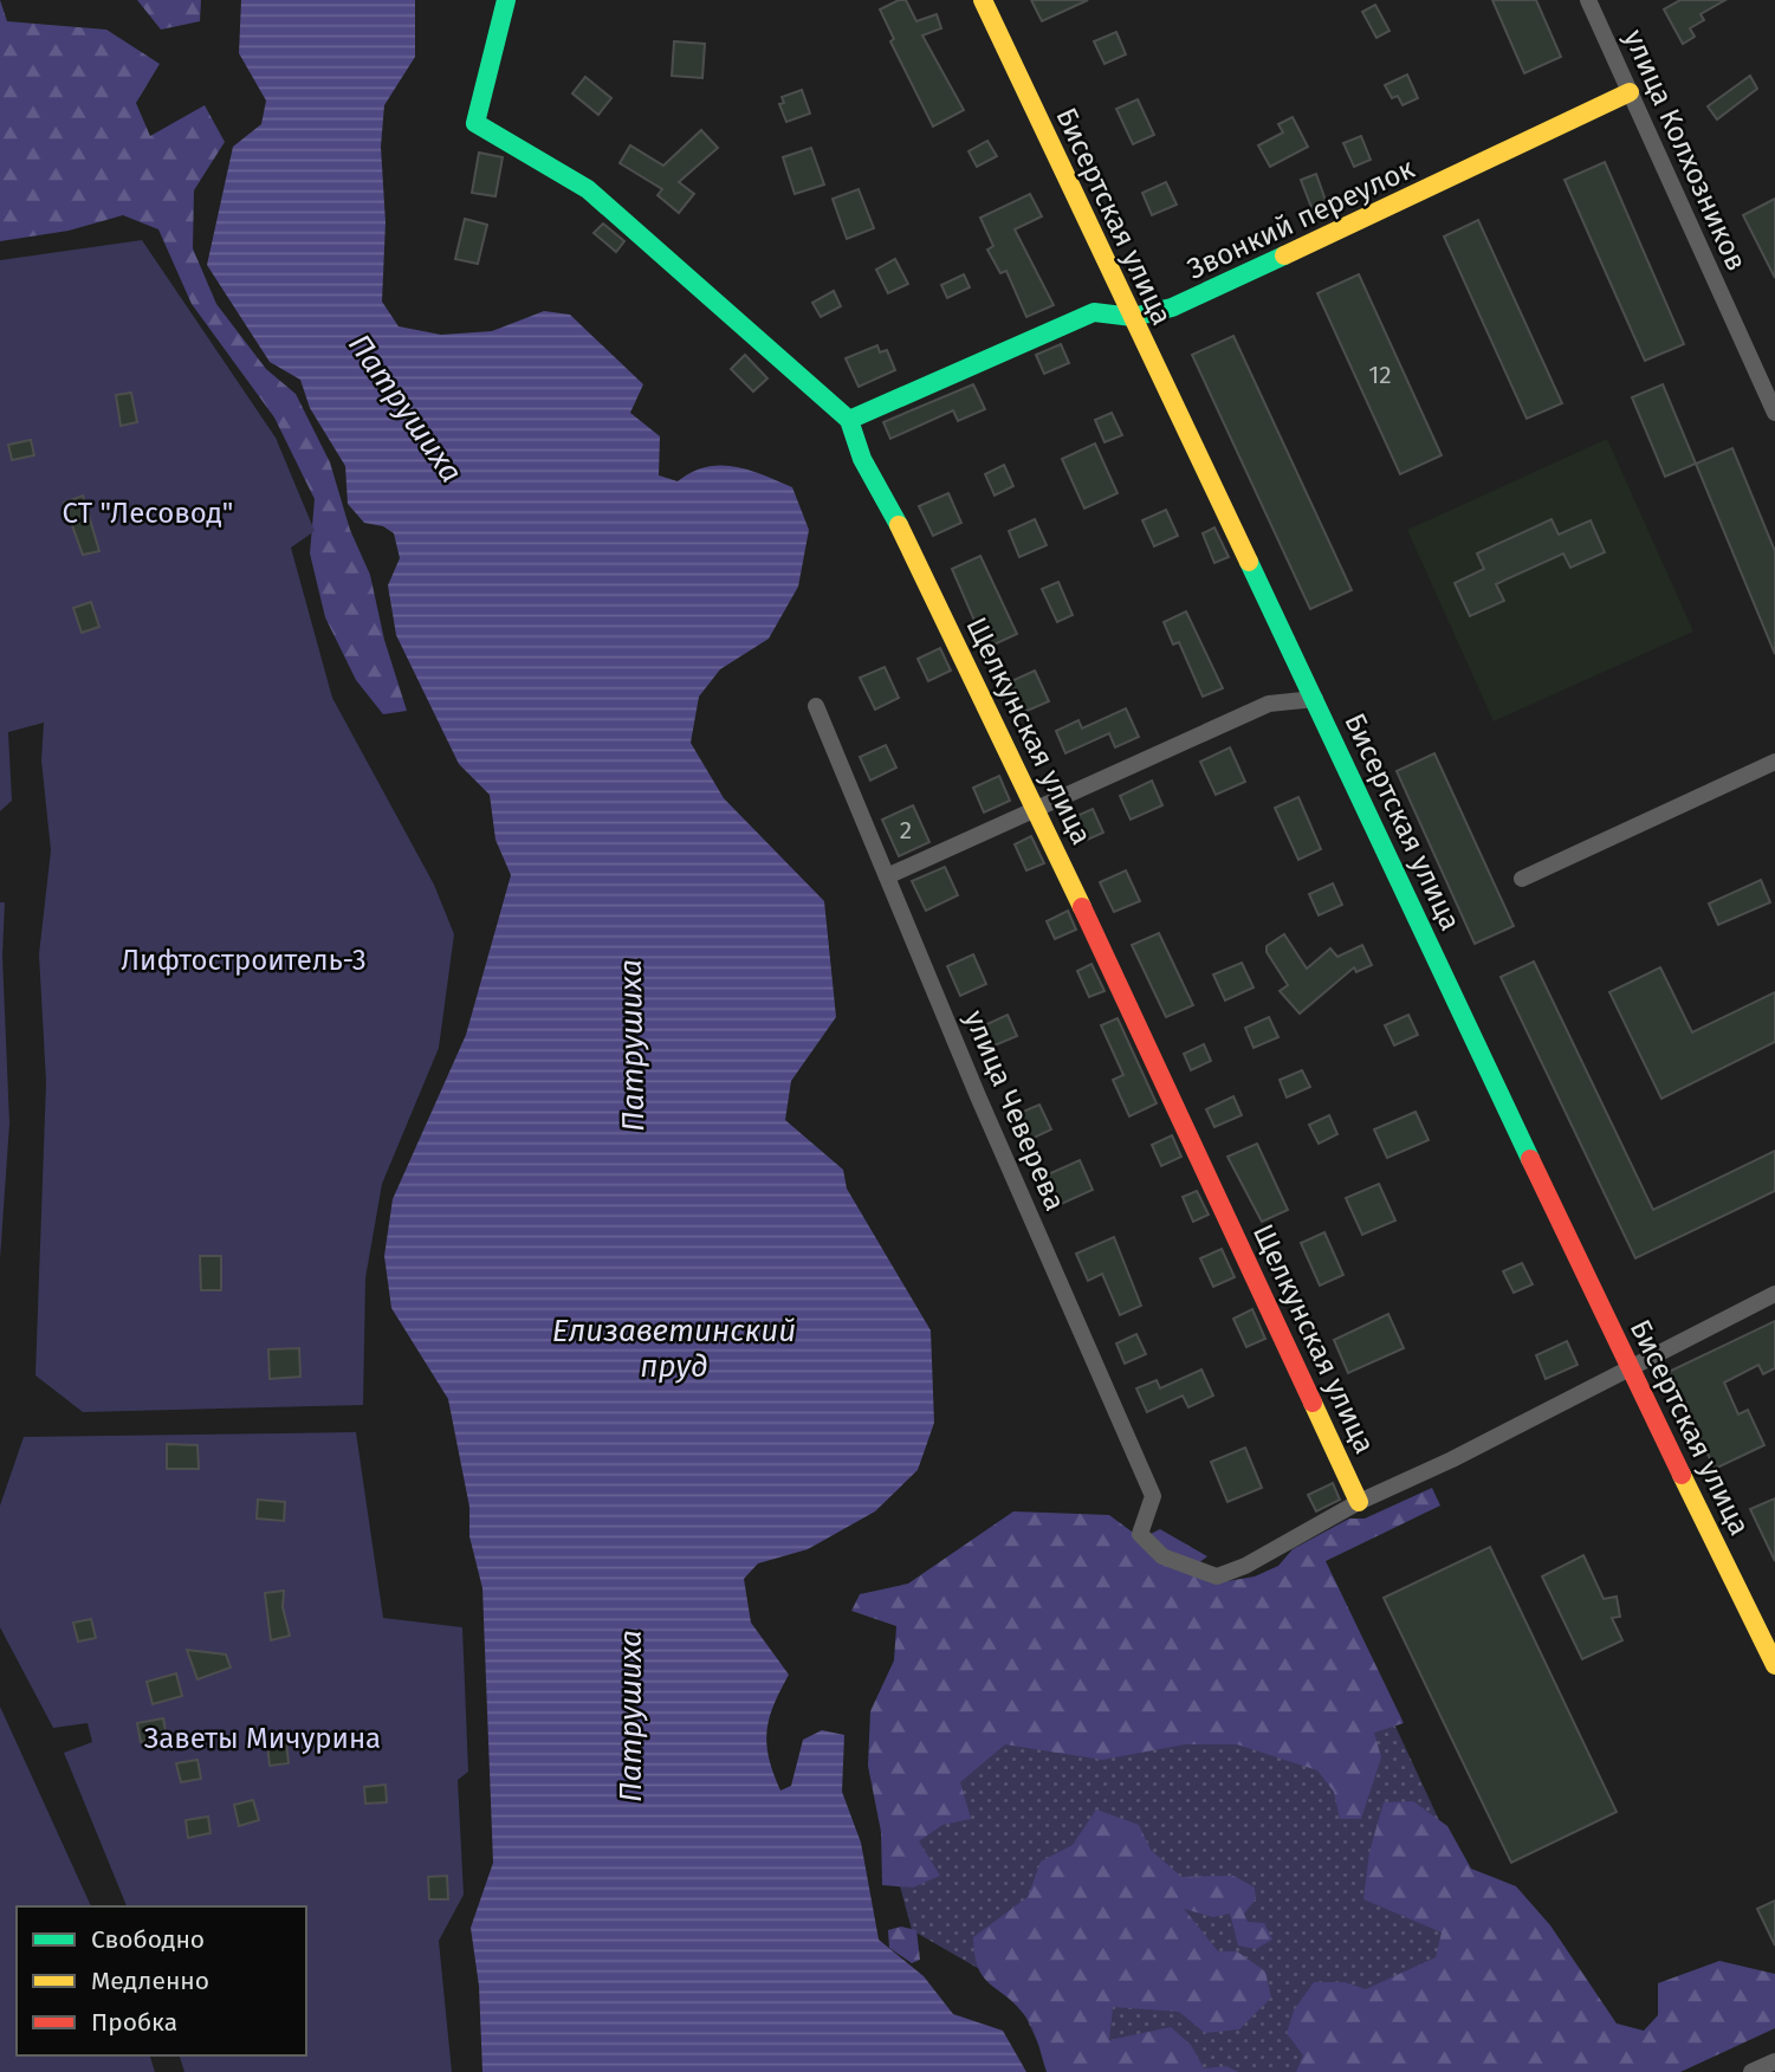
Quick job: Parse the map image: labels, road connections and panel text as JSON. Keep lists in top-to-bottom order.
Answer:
{
  "streets": {
    "street": [
      "улица Колхозников",
      "Бисертская улица",
      "Звонкий переулок",
      "Щелкунская улица",
      "улица Чеверева"
    ]
  },
  "crossings": [
    ["улица Колхозников", "Звонкий переулок"],
    ["Бисертская улица", "Звонкий переулок"],
    ["Звонкий переулок", "Щелкунская улица"],
    ["Щелкунская улица", "улица Чеверева"]
  ],
  "water": ["Патрушиха", "Елизаветинский пруд"],
  "parks": ["СТ \"Лесовод\"", "Лифтостроитель-3", "Заветы Мичурина"],
  "house_numbers": ["12", "2"],
  "legend": ["Свободно", "Медленно", "Пробка"]
}
